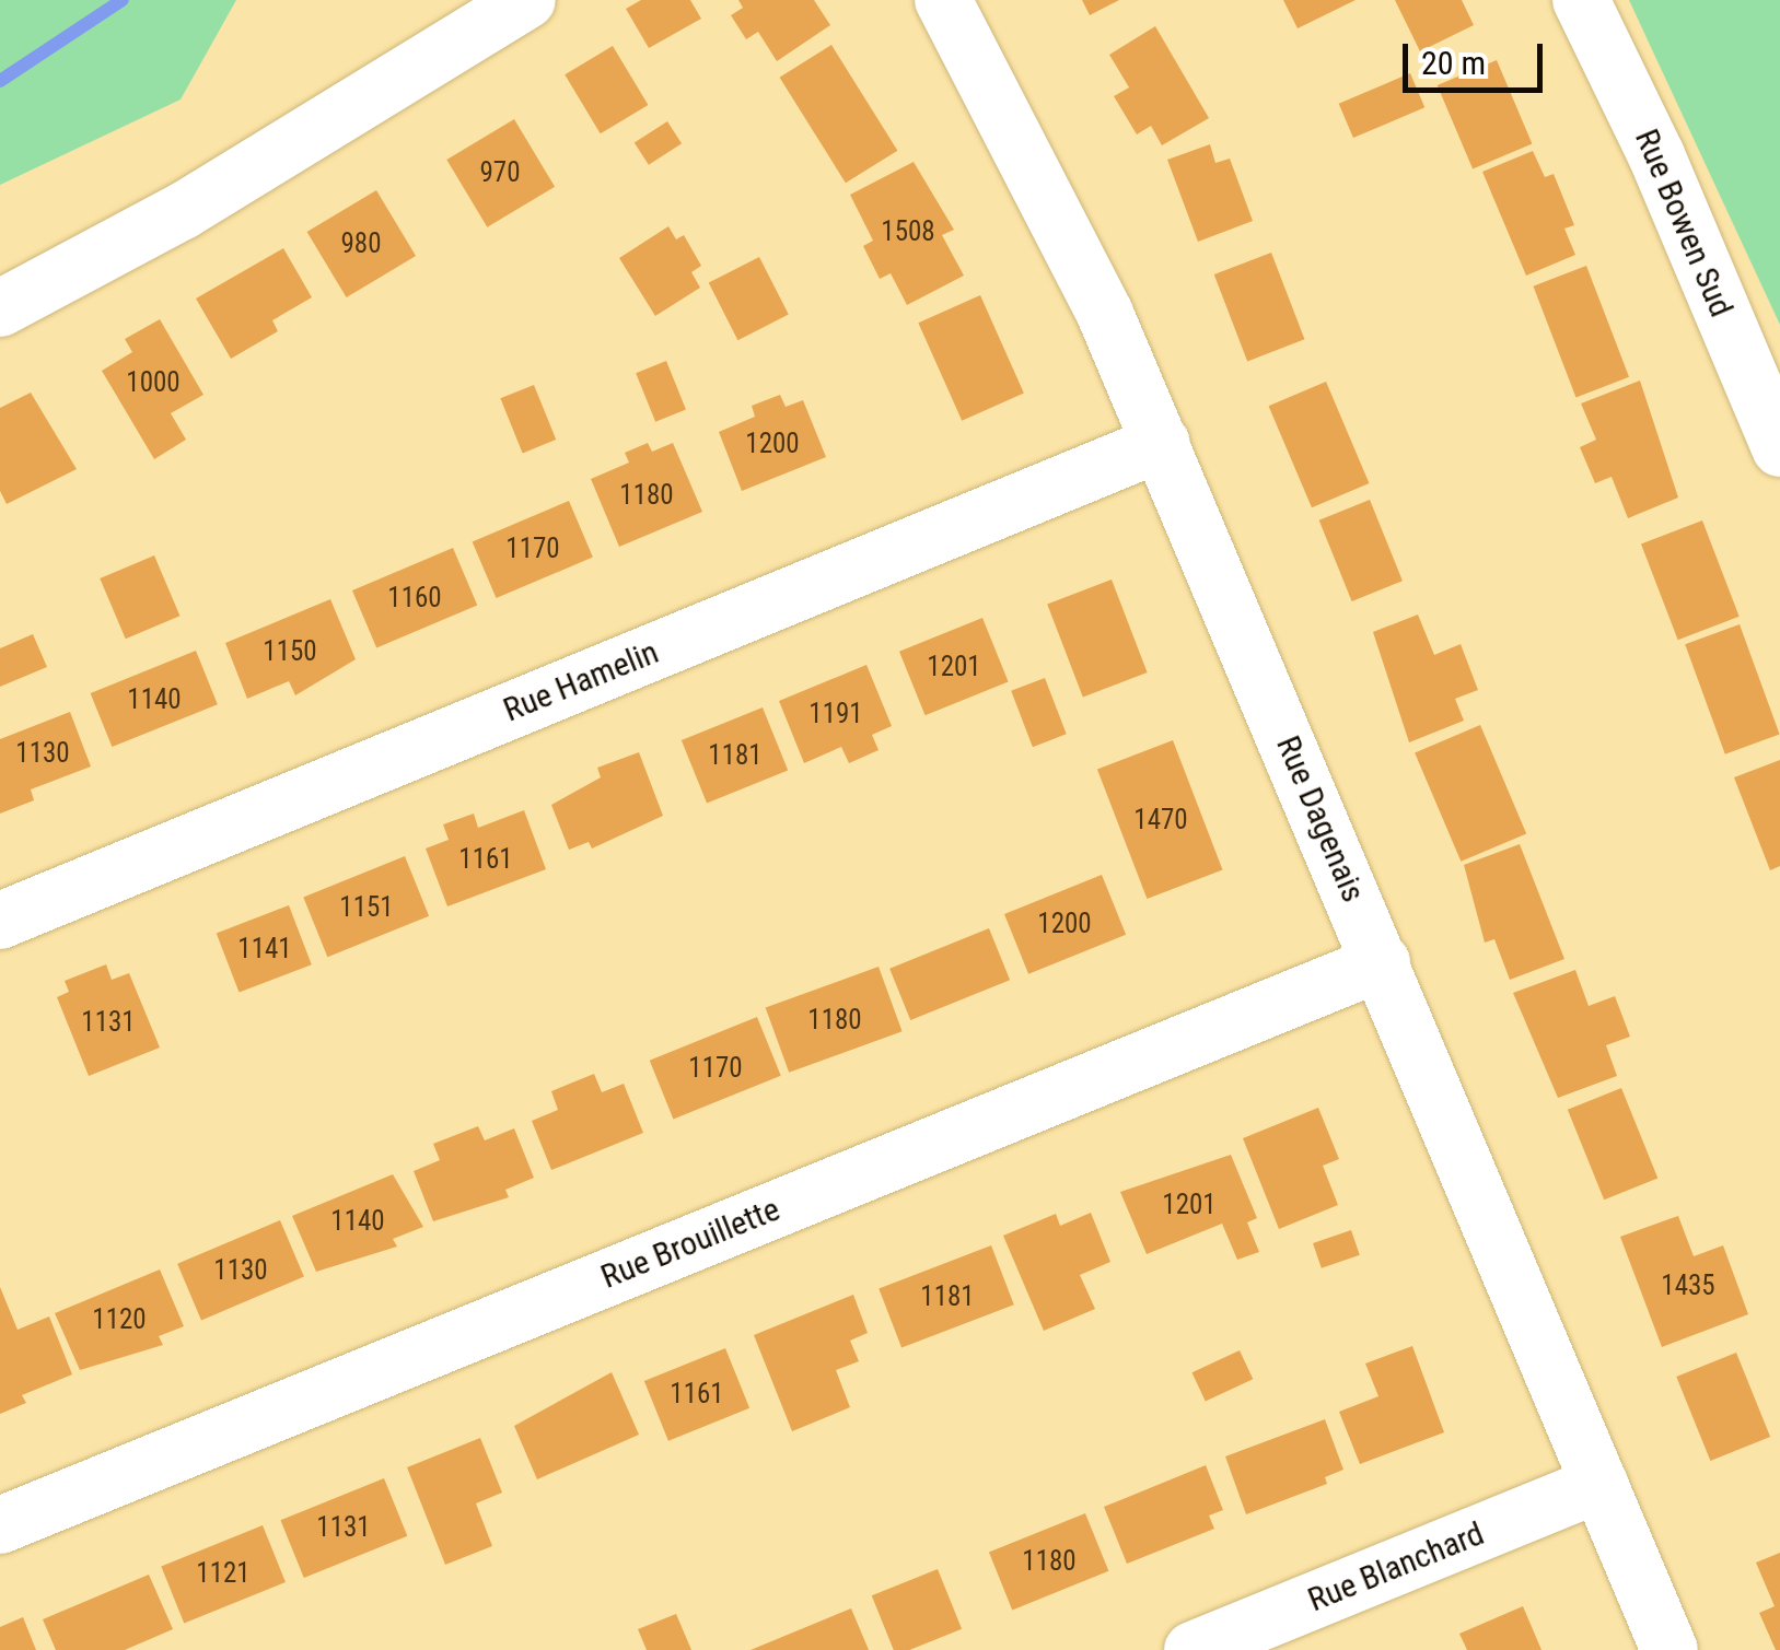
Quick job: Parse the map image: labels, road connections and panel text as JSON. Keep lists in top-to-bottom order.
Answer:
{
  "streets": {
    "street": [
      "Rue Bowen Sud",
      "Rue Hamelin",
      "Rue Dagenais",
      "Rue Brouillette",
      "Rue Blanchard"
    ]
  },
  "crossings": [
    ["Rue Hamelin", "Rue Dagenais"],
    ["Rue Dagenais", "Rue Brouillette"],
    ["Rue Dagenais", "Rue Blanchard"]
  ],
  "house_numbers": [
    "970",
    "1508",
    "980",
    "1000",
    "1200",
    "1180",
    "1170",
    "1160",
    "1150",
    "1201",
    "1140",
    "1191",
    "1130",
    "1181",
    "1470",
    "1161",
    "1151",
    "1200",
    "1141",
    "1180",
    "1131",
    "1170",
    "1201",
    "1140",
    "1130",
    "1435",
    "1181",
    "1120",
    "1161",
    "1131",
    "1180",
    "1121"
  ],
  "scale_bar": "20 m"
}
